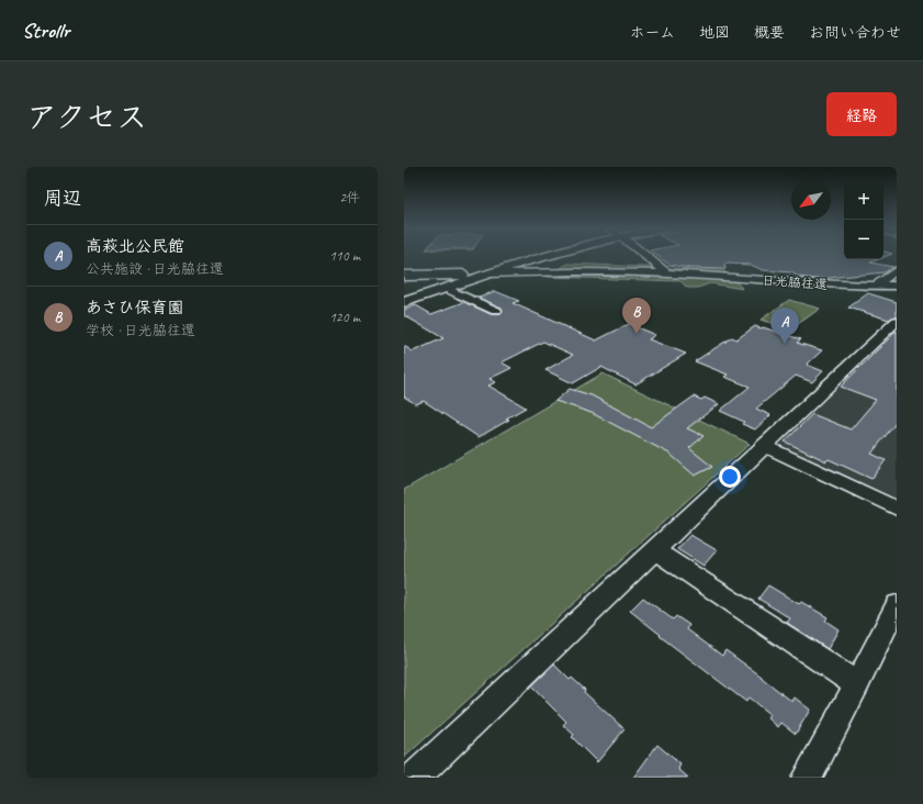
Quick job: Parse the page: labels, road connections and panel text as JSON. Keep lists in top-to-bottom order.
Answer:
{
  "streets": {
    "highway": ["日光脇往還"]
  },
  "north": "bottom left",
  "page": {
    "header": "Strollr",
    "nav": [
      "ホーム",
      "地図",
      "概要",
      "お問い合わせ"
    ],
    "title": "アクセス",
    "buttons": "経路",
    "heading": ["周辺", "2件"],
    "map_buttons": ["+", "−"],
    "list": [
      {
        "mark": "A",
        "name": "高萩北公民館",
        "note": "公共施設 · 日光脇往還",
        "value": "110 m"
      },
      {
        "mark": "B",
        "name": "あさひ保育園",
        "note": "学校 · 日光脇往還",
        "value": "120 m"
      }
    ],
    "pins": ["B", "A"]
  }
}
